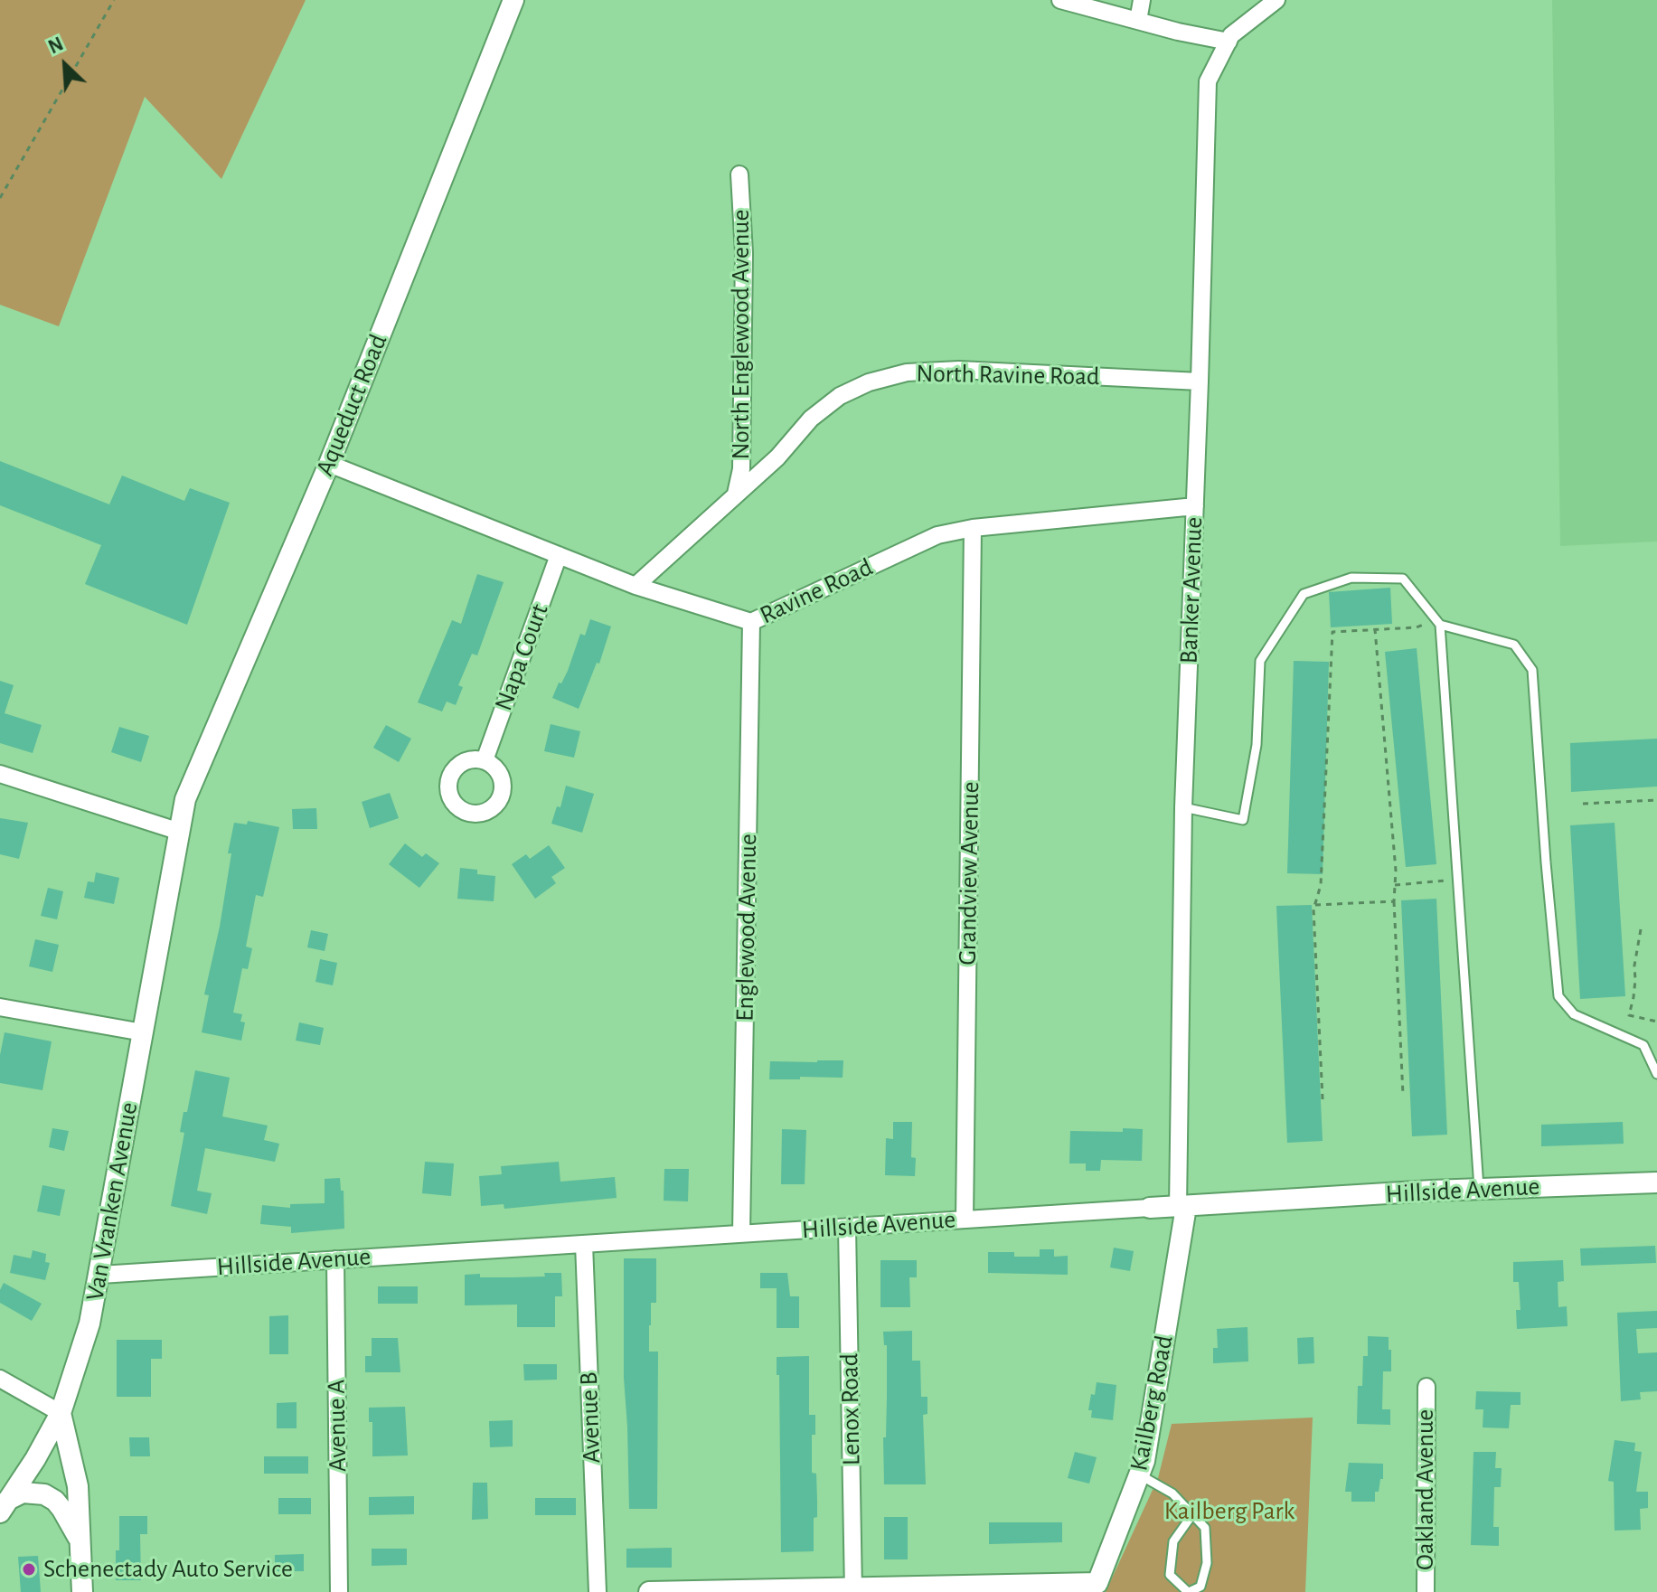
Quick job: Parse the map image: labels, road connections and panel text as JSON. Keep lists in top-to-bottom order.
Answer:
{
  "streets": {
    "street": [
      "North Englewood Avenue",
      "North Ravine Road",
      "Aqueduct Road",
      "Banker Avenue",
      "Ravine Road",
      "Napa Court",
      "Grandview Avenue",
      "Englewood Avenue",
      "Hillside Avenue",
      "Van Vranken Avenue",
      "Kailberg Road",
      "Lenox Road",
      "Avenue B",
      "Avenue A",
      "Oakland Avenue"
    ]
  },
  "crossings": [
    ["North Englewood Avenue", "North Ravine Road"],
    ["North Ravine Road", "Banker Avenue"],
    ["North Ravine Road", "Ravine Road"],
    ["Aqueduct Road", "Ravine Road"],
    ["Aqueduct Road", "Van Vranken Avenue"],
    ["Banker Avenue", "Ravine Road"],
    ["Banker Avenue", "Hillside Avenue"],
    ["Banker Avenue", "Kailberg Road"],
    ["Ravine Road", "Napa Court"],
    ["Ravine Road", "Grandview Avenue"],
    ["Ravine Road", "Englewood Avenue"],
    ["Grandview Avenue", "Hillside Avenue"],
    ["Englewood Avenue", "Hillside Avenue"],
    ["Hillside Avenue", "Van Vranken Avenue"],
    ["Hillside Avenue", "Kailberg Road"],
    ["Hillside Avenue", "Lenox Road"],
    ["Hillside Avenue", "Avenue B"],
    ["Hillside Avenue", "Avenue A"]
  ],
  "parks": ["Kailberg Park"],
  "places": ["Schenectady Auto Service"],
  "north": "top left"
}
